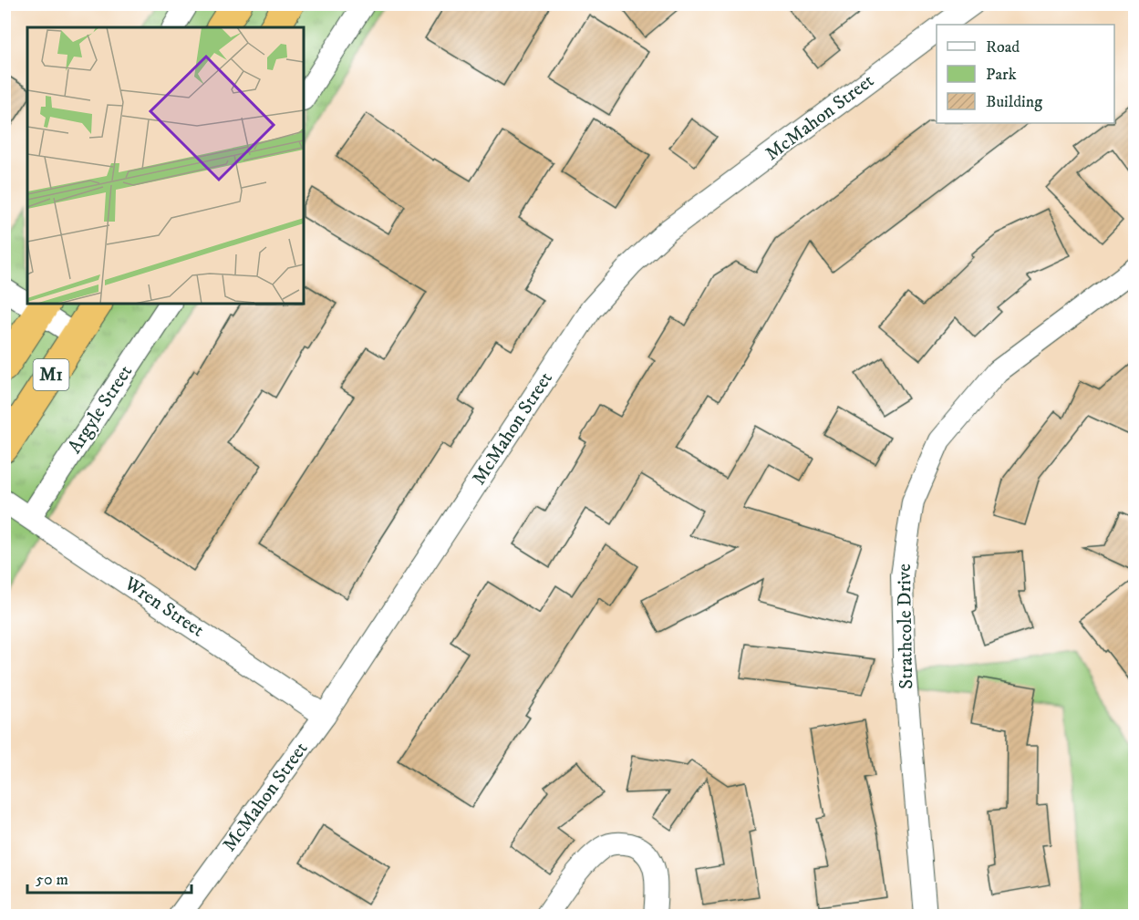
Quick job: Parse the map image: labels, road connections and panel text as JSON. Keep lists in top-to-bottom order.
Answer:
{
  "streets": {
    "highway": ["M1"],
    "street": [
      "McMahon Street",
      "Argyle Street",
      "Wren Street",
      "Strathcole Drive"
    ]
  },
  "crossings": [
    ["McMahon Street", "Wren Street"],
    ["Argyle Street", "Wren Street"]
  ],
  "legend": ["Road", "Park", "Building"],
  "scale_bar": "50 m"
}
